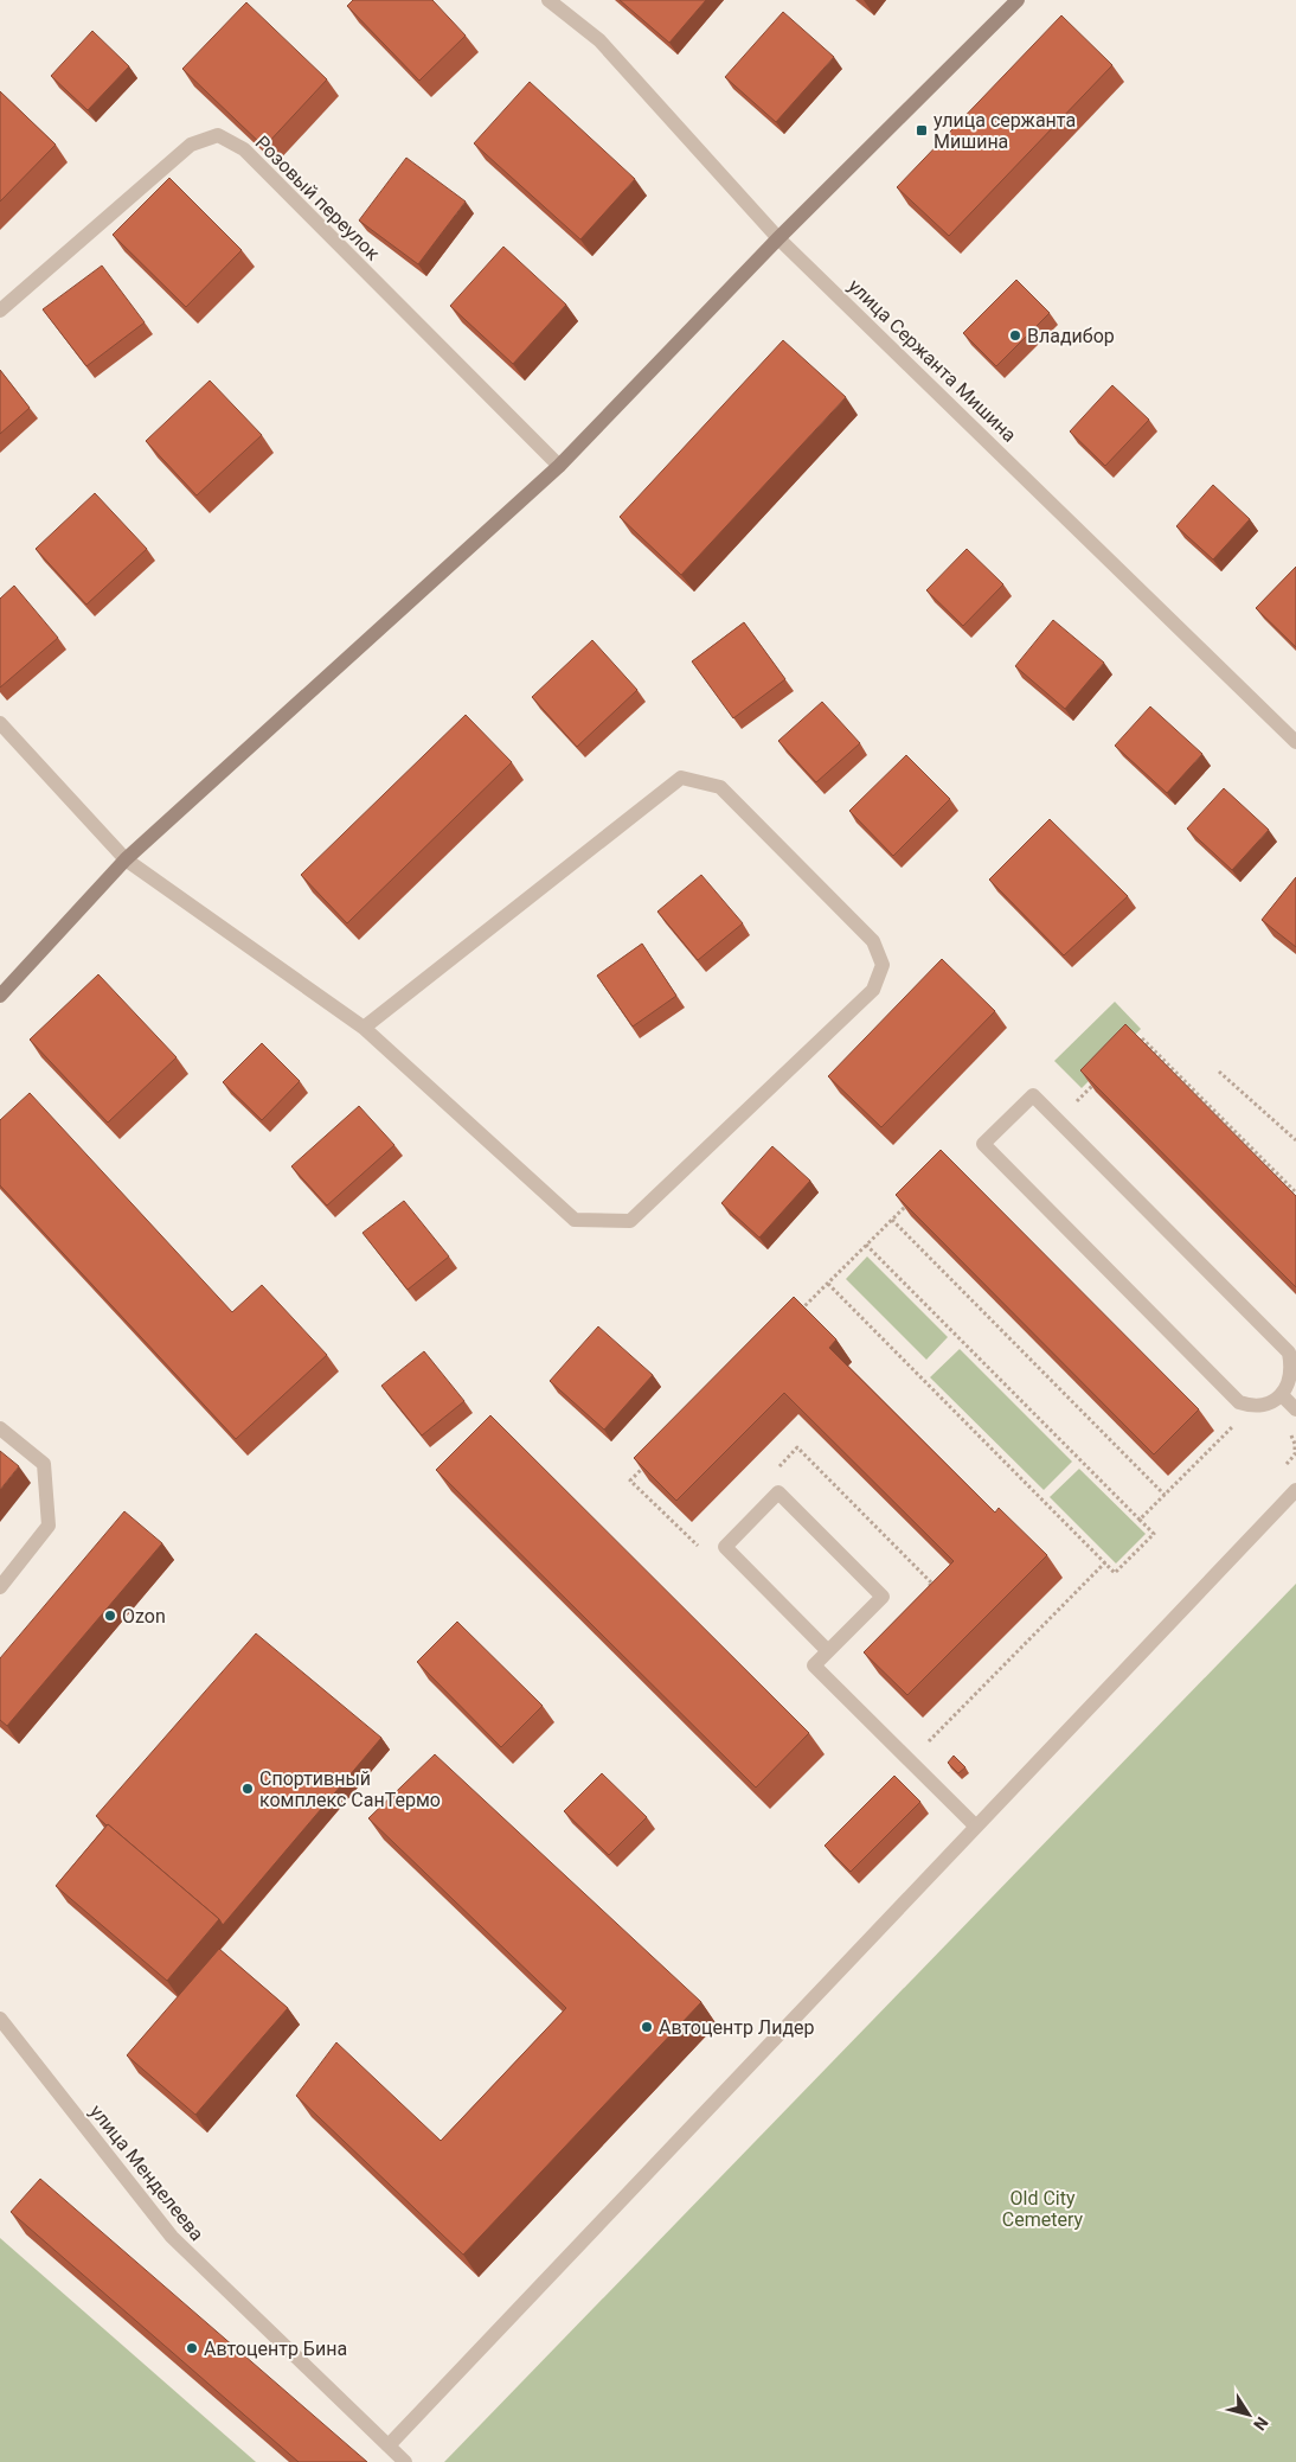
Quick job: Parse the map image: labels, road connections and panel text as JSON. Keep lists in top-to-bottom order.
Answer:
{
  "streets": {
    "street": ["Розовый переулок", "улица Сержанта Мишина", "улица Менделеева"]
  },
  "parks": ["Old City Cemetery"],
  "places": {
    "transit": ["улица cержанта Мишина"],
    "other": [
      "Владибор",
      "Ozon",
      "Спортивный комплекс СанТермо",
      "Автоцентр Лидер",
      "Автоцентр Бина"
    ]
  },
  "north": "bottom right"
}
